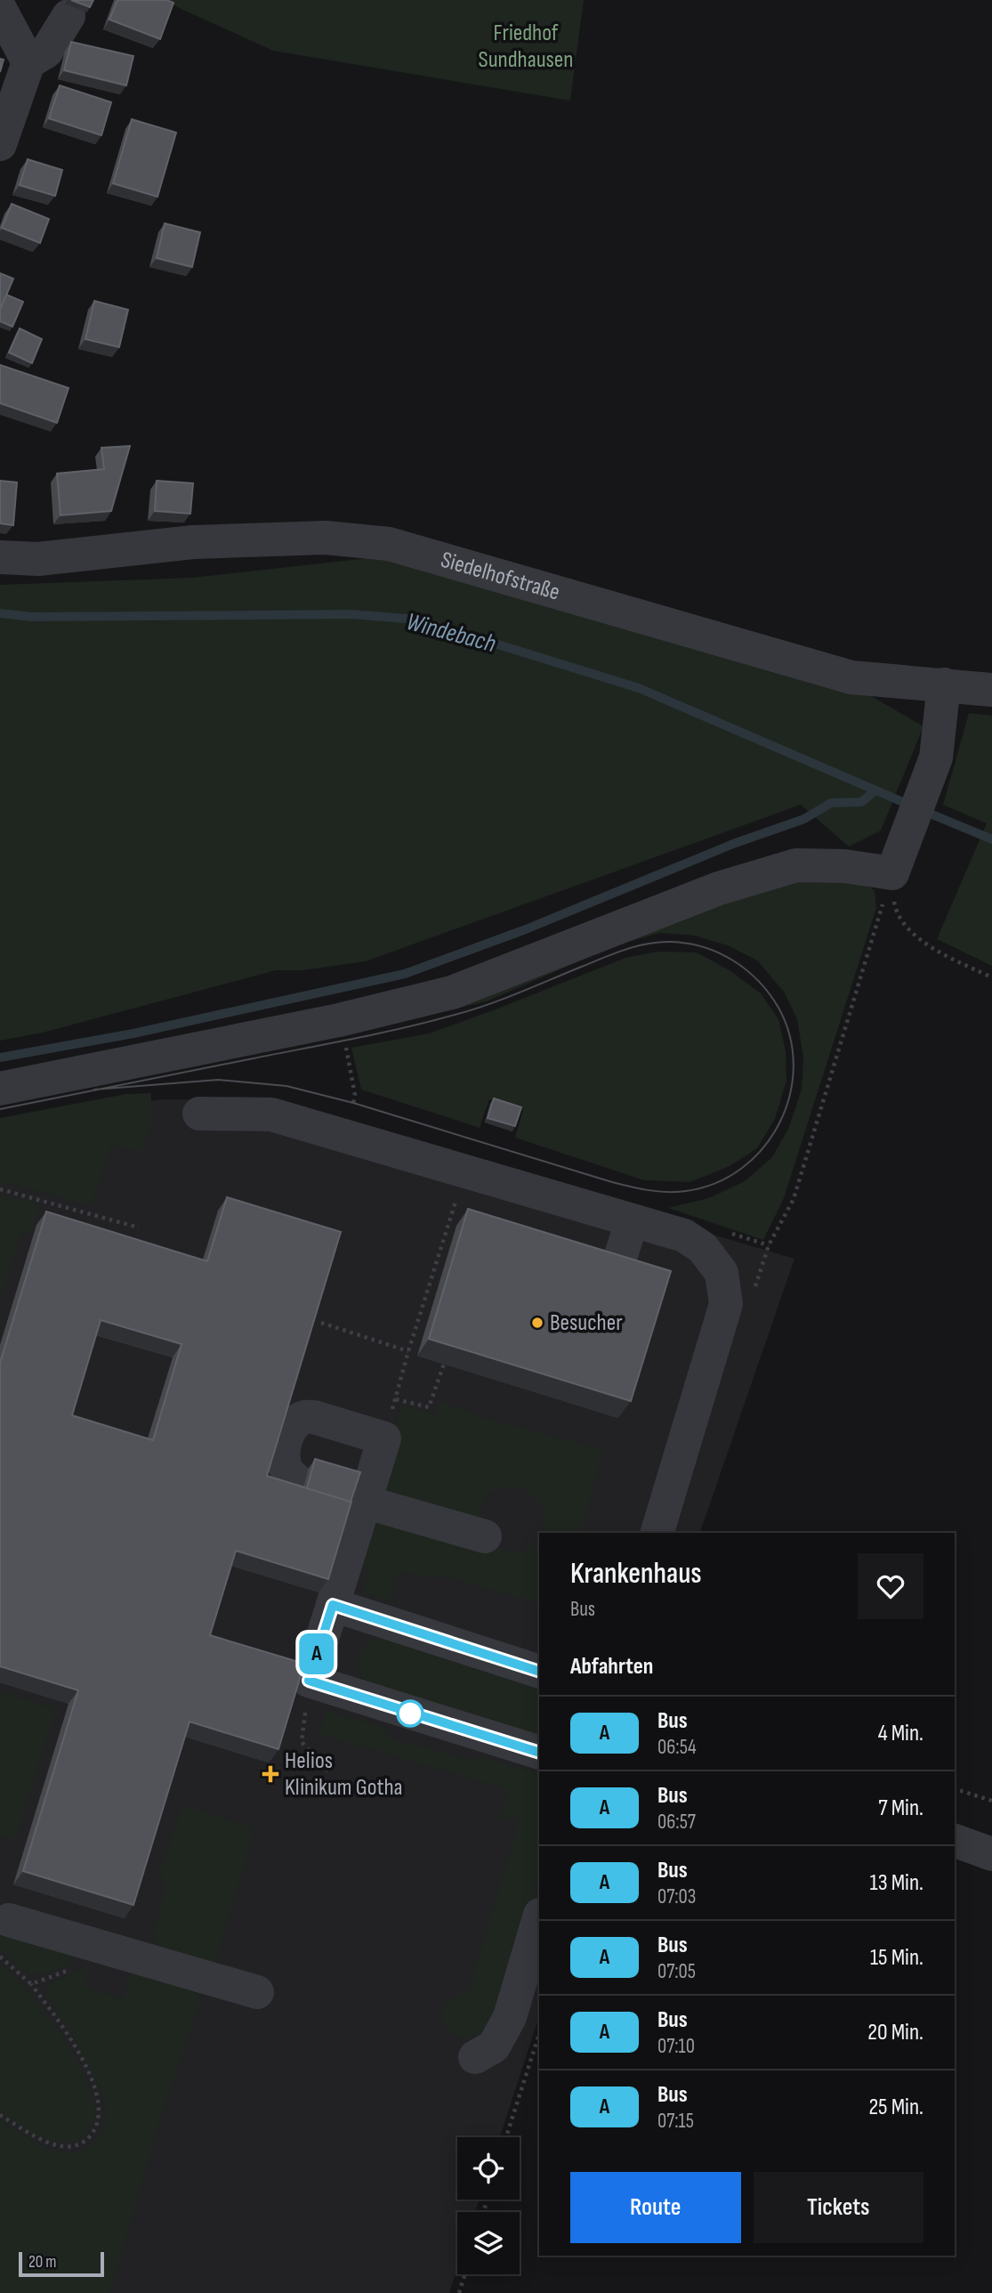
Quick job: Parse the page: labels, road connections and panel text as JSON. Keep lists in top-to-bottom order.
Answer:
{
  "streets": {
    "street": ["Siedelhofstraße"]
  },
  "water": ["Windebach"],
  "parks": ["Friedhof Sundhausen"],
  "places": {
    "other": ["Besucher"],
    "health": ["Helios Klinikum Gotha"]
  },
  "lines": ["bus line A"],
  "scale_bar": "20 m",
  "page": {
    "on_map": "A",
    "heading": [
      ["Krankenhaus", "Bus"],
      "Abfahrten"
    ],
    "list": [
      {
        "mark": "A",
        "name": "Bus",
        "note": "06:54",
        "value": "4 Min."
      },
      {
        "mark": "A",
        "name": "Bus",
        "note": "06:57",
        "value": "7 Min."
      },
      {
        "mark": "A",
        "name": "Bus",
        "note": "07:03",
        "value": "13 Min."
      },
      {
        "mark": "A",
        "name": "Bus",
        "note": "07:05",
        "value": "15 Min."
      },
      {
        "mark": "A",
        "name": "Bus",
        "note": "07:10",
        "value": "20 Min."
      },
      {
        "mark": "A",
        "name": "Bus",
        "note": "07:15",
        "value": "25 Min."
      }
    ],
    "buttons": ["Route", "Tickets"],
    "scale": "20 m"
  }
}
